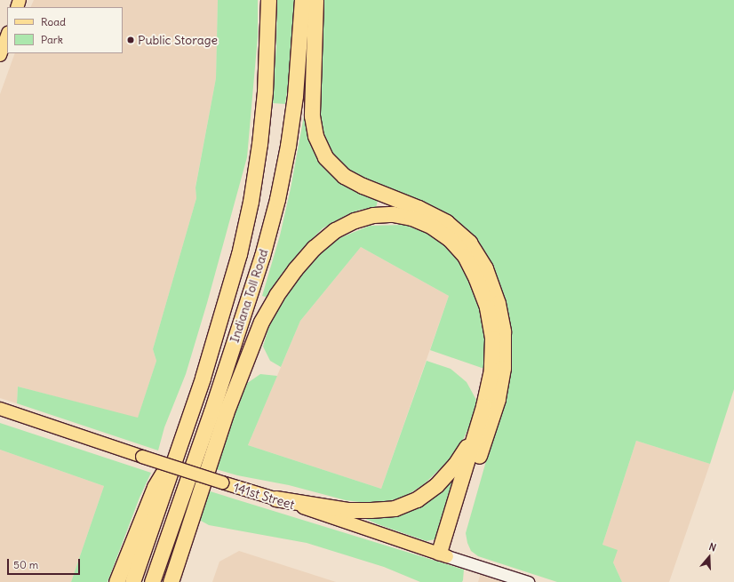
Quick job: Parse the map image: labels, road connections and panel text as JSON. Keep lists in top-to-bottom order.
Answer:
{
  "streets": {
    "highway": ["Indiana Toll Road"],
    "main road": ["141st Street"]
  },
  "places": ["Public Storage"],
  "legend": ["Road", "Park"],
  "scale_bar": "50 m",
  "north": "top"
}
